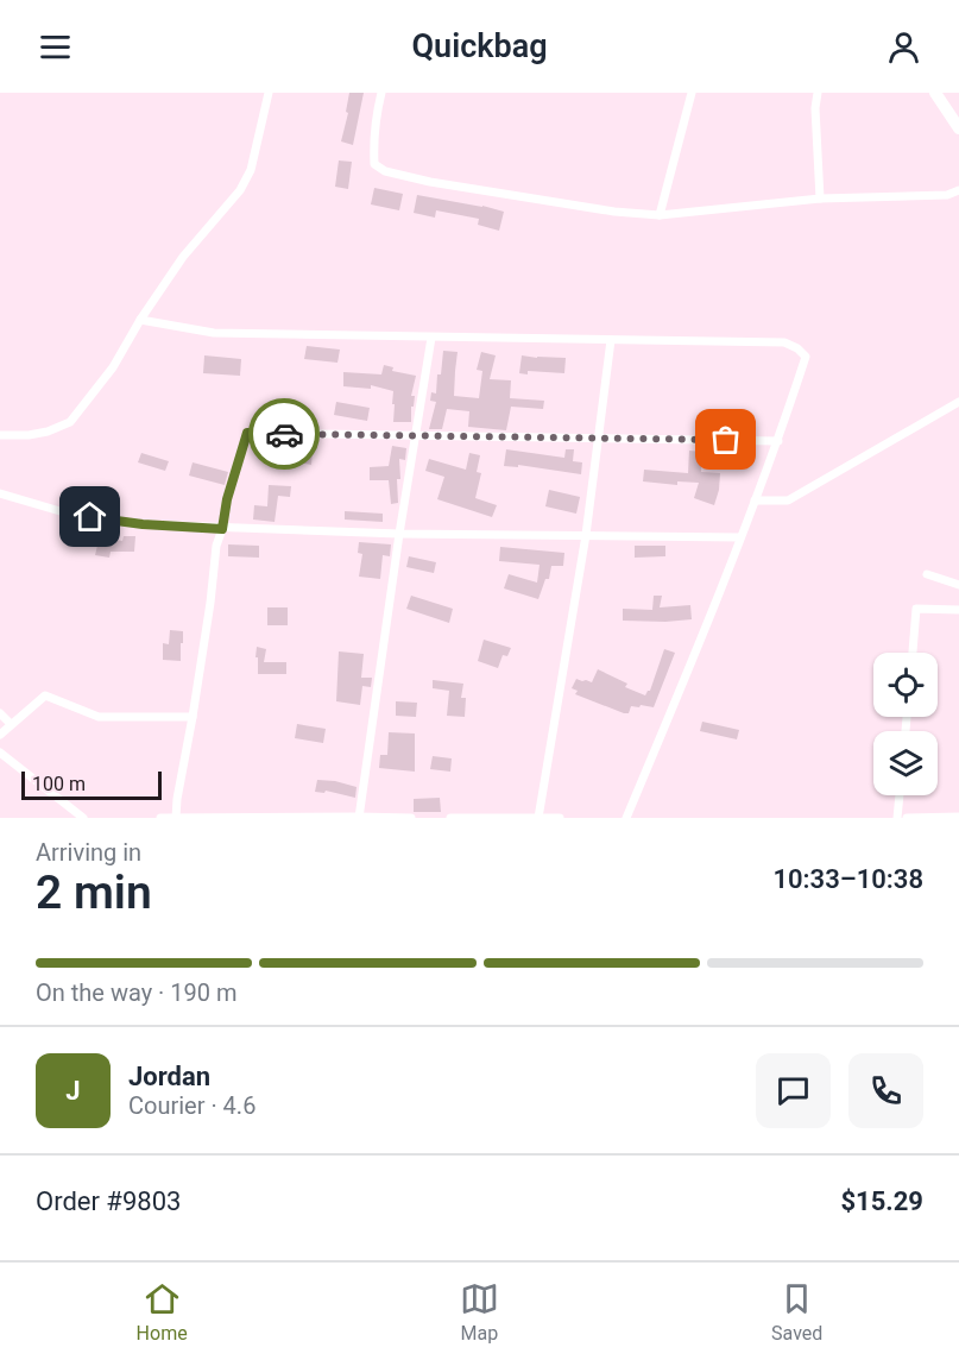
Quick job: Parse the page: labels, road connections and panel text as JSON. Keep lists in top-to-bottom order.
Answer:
{
  "scale_bar": "100 m",
  "page": {
    "header": "Quickbag",
    "scale": "100 m",
    "heading": ["2 min", "Arriving in", "10:33–10:38"],
    "panel": [
      "Jordan",
      "Courier · 4.6",
      "Order #9803",
      "$15.29"
    ],
    "bar": "On the way · 190 m",
    "round": "J",
    "tabs": ["Home", "Map", "Saved"]
  }
}
